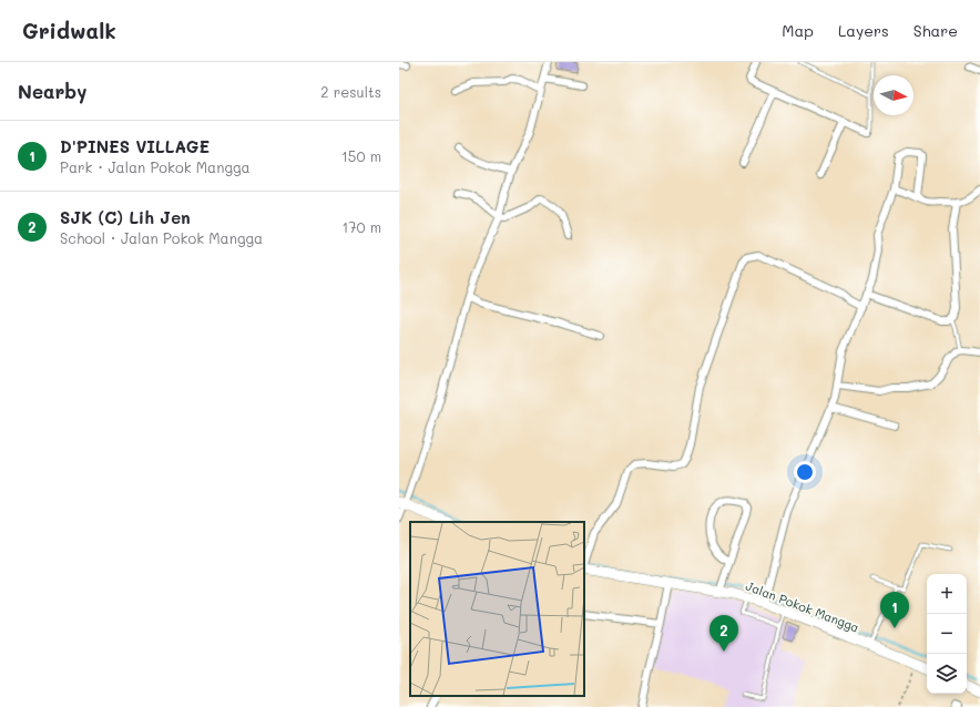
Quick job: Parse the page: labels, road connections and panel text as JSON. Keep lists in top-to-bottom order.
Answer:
{
  "streets": {
    "main road": ["Jalan Pokok Mangga"]
  },
  "north": "right",
  "page": {
    "header": "Gridwalk",
    "nav": ["Map", "Layers", "Share"],
    "heading": ["Nearby", "2 results"],
    "list": [
      {
        "mark": "1",
        "name": "D'PINES VILLAGE",
        "note": "Park · Jalan Pokok Mangga",
        "value": "150 m"
      },
      {
        "mark": "2",
        "name": "SJK (C) Lih Jen",
        "note": "School · Jalan Pokok Mangga",
        "value": "170 m"
      }
    ],
    "map_buttons": ["+", "−"],
    "pins": ["1", "2"]
  }
}
